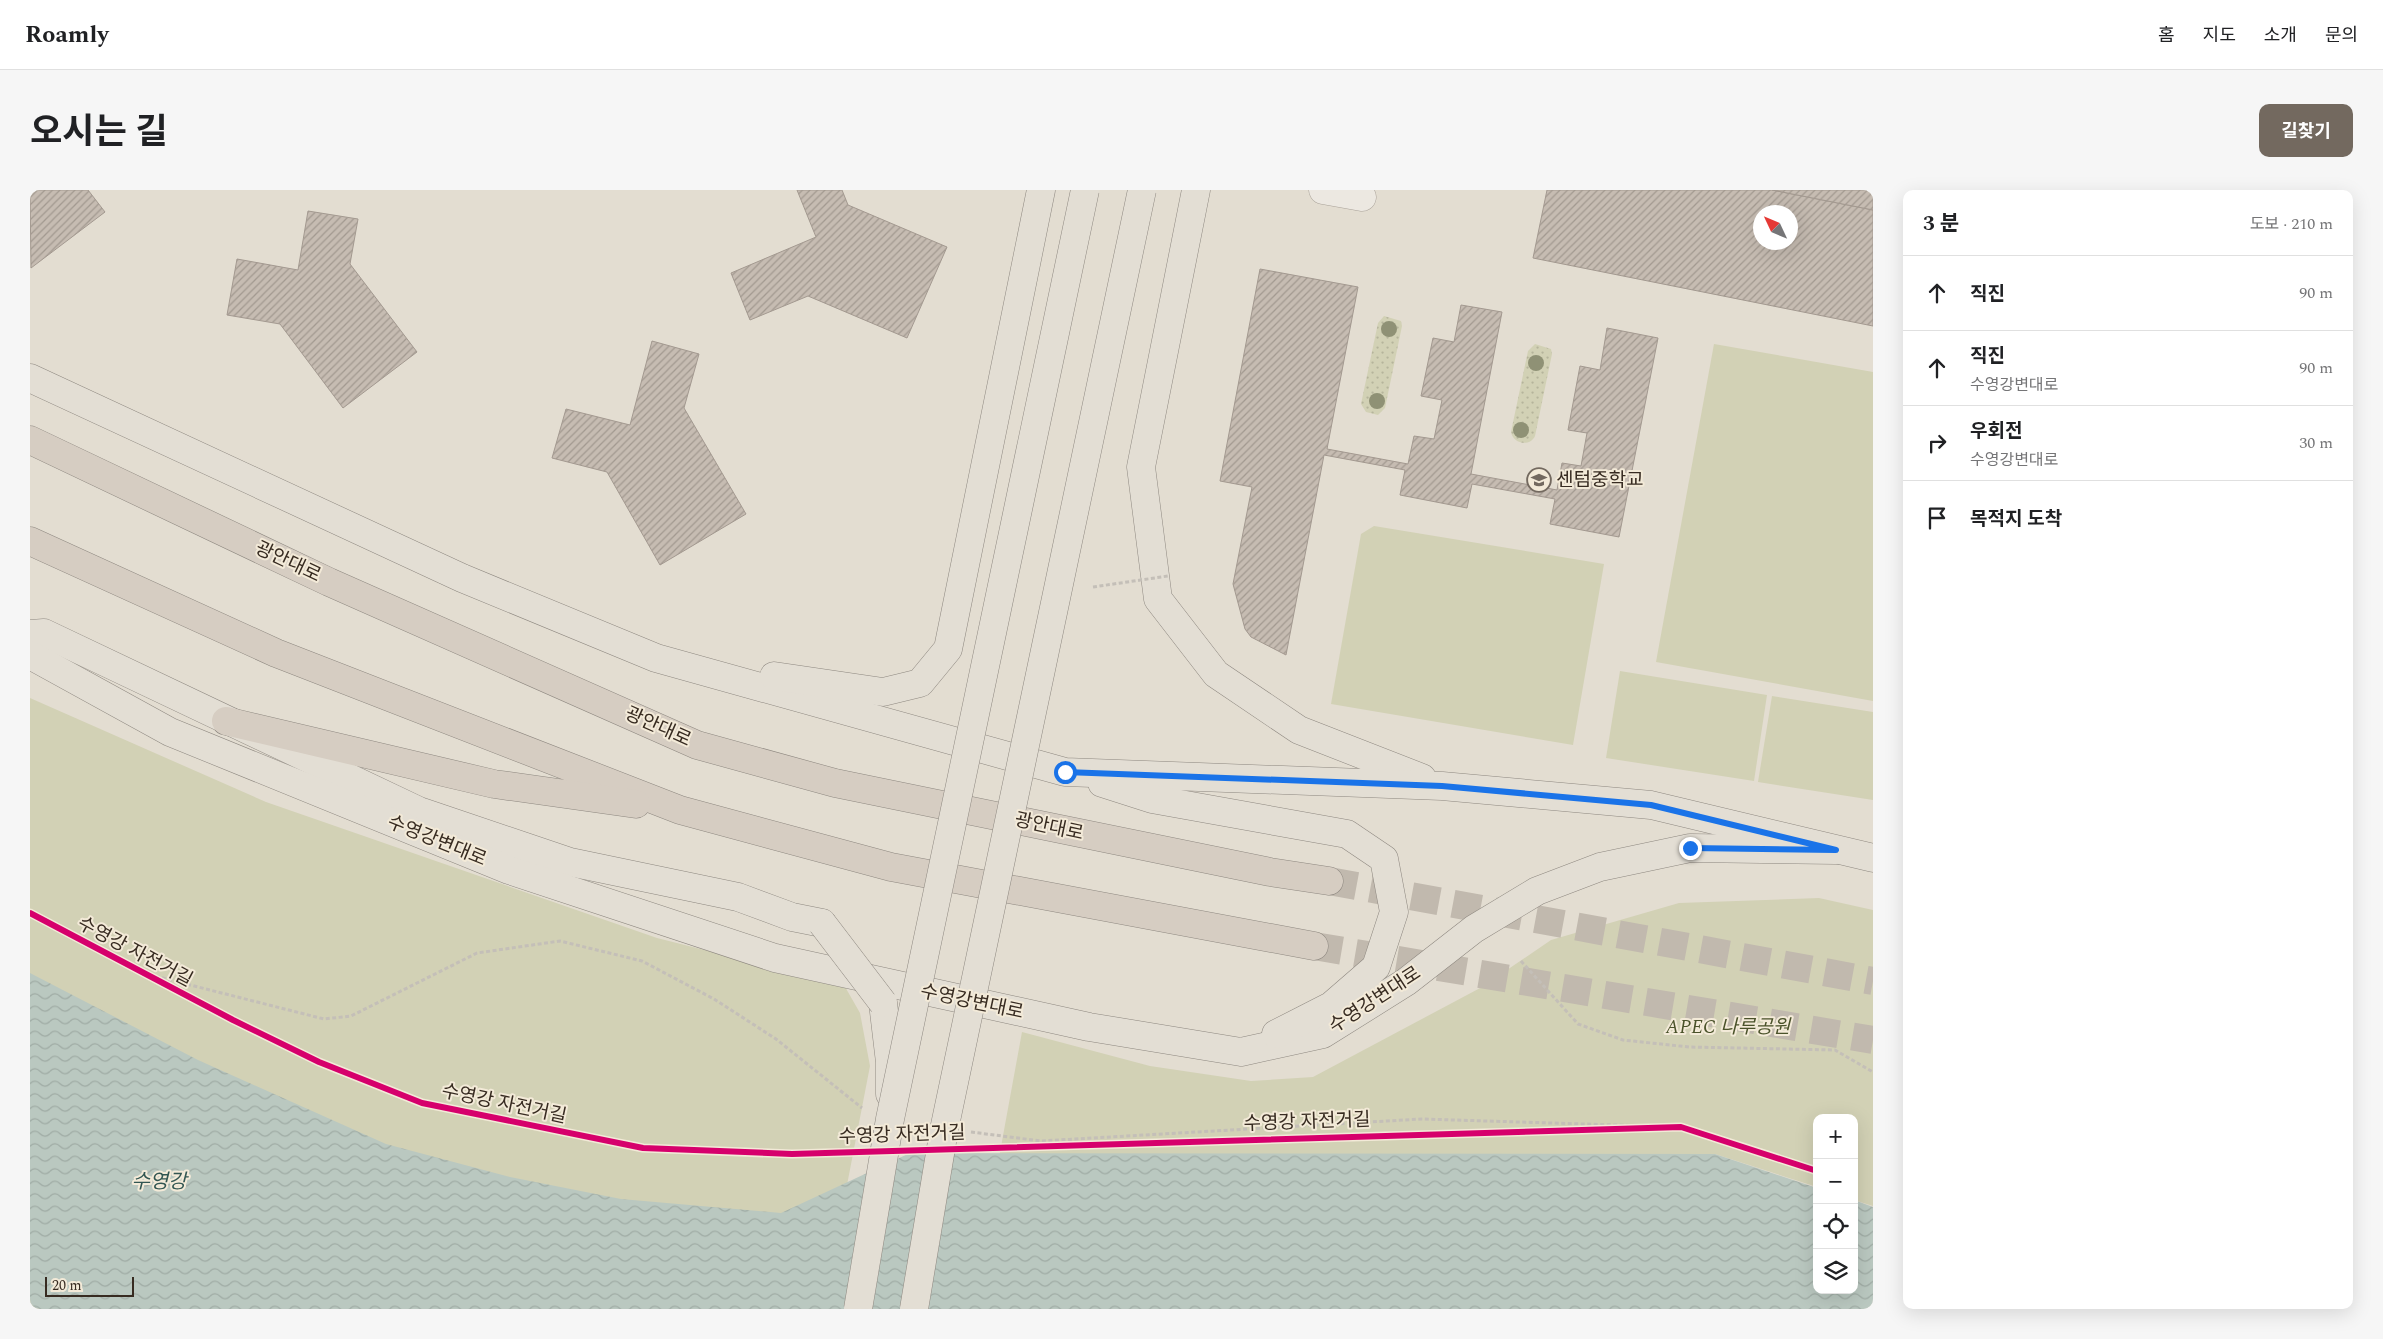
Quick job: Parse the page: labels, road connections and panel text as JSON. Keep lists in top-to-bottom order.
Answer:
{
  "streets": {
    "highway": ["광안대로"],
    "main road": ["수영강변대로"],
    "cycle path": ["수영강 자전거길"]
  },
  "water": ["수영강"],
  "parks": ["APEC 나루공원"],
  "places": {
    "school or university": ["센텀중학교"]
  },
  "scale_bar": "20 m",
  "north": "top left",
  "page": {
    "header": "Roamly",
    "nav": [
      "홈",
      "지도",
      "소개",
      "문의"
    ],
    "title": "오시는 길",
    "buttons": "길찾기",
    "heading": ["3 분", "도보 · 210 m"],
    "list": [
      ["직진", "90 m"],
      ["직진", "수영강변대로", "90 m"],
      ["우회전", "수영강변대로", "30 m"],
      "목적지 도착"
    ],
    "map_buttons": ["+", "−"],
    "scale": "20 m"
  }
}
